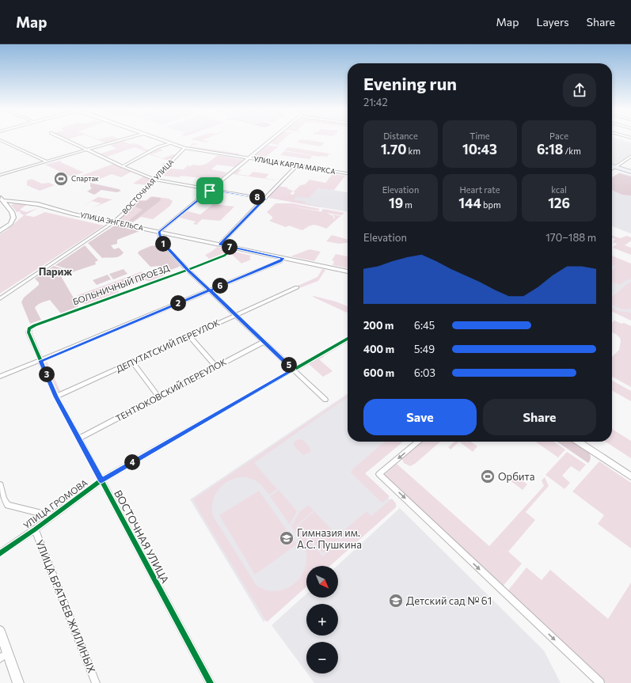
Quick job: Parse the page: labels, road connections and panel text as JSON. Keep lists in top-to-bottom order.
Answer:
{
  "streets": {
    "street": [
      "УЛИЦА КАРЛА МАРКСА",
      "ВОСТОЧНАЯ УЛИЦА",
      "УЛИЦА ЭНГЕЛЬСА",
      "БОЛЬНИЧНЫЙ ПРОЕЗД",
      "ДЕПУТАТСКИЙ ПЕРЕУЛОК",
      "ТЕНТЮКОВСКИЙ ПЕРЕУЛОК",
      "УЛИЦА ГРОМОВА",
      "УЛИЦА БРАТЬЕВ ЖИЛИНЫХ"
    ]
  },
  "crossings": [
    ["УЛИЦА КАРЛА МАРКСА", "ВОСТОЧНАЯ УЛИЦА"],
    ["ВОСТОЧНАЯ УЛИЦА", "УЛИЦА ЭНГЕЛЬСА"],
    ["ВОСТОЧНАЯ УЛИЦА", "БОЛЬНИЧНЫЙ ПРОЕЗД"],
    ["ВОСТОЧНАЯ УЛИЦА", "ДЕПУТАТСКИЙ ПЕРЕУЛОК"],
    ["ВОСТОЧНАЯ УЛИЦА", "ТЕНТЮКОВСКИЙ ПЕРЕУЛОК"],
    ["ВОСТОЧНАЯ УЛИЦА", "УЛИЦА ГРОМОВА"],
    ["УЛИЦА ЭНГЕЛЬСА", "БОЛЬНИЧНЫЙ ПРОЕЗД"],
    ["УЛИЦА ГРОМОВА", "УЛИЦА БРАТЬЕВ ЖИЛИНЫХ"]
  ],
  "districts": ["Париж"],
  "places": {
    "sports": ["Спартак", "Орбита"],
    "school or university": ["Гимназия им. А.С. Пушкина", "Детский сад № 61"]
  },
  "north": "bottom right",
  "page": {
    "header": "Map",
    "nav": ["Map", "Layers", "Share"],
    "heading": ["Evening run", "21:42"],
    "stats": [
      ["Distance", "1.70 km"],
      ["Time", "10:43"],
      ["Pace", "6:18 /km"],
      ["Elevation", "19 m"],
      ["Heart rate", "144 bpm"],
      ["kcal", "126"]
    ],
    "pins": [
      "8",
      "1",
      "7",
      "6",
      "2",
      "5",
      "3",
      "4"
    ],
    "chart": ["Elevation", "170–188 m"],
    "list": [
      {
        "name": "200 m",
        "note": "6:45"
      },
      {
        "name": "400 m",
        "note": "5:49"
      },
      {
        "name": "600 m",
        "note": "6:03"
      }
    ],
    "buttons": ["Save", "Share"],
    "map_buttons": ["+", "−"]
  }
}
